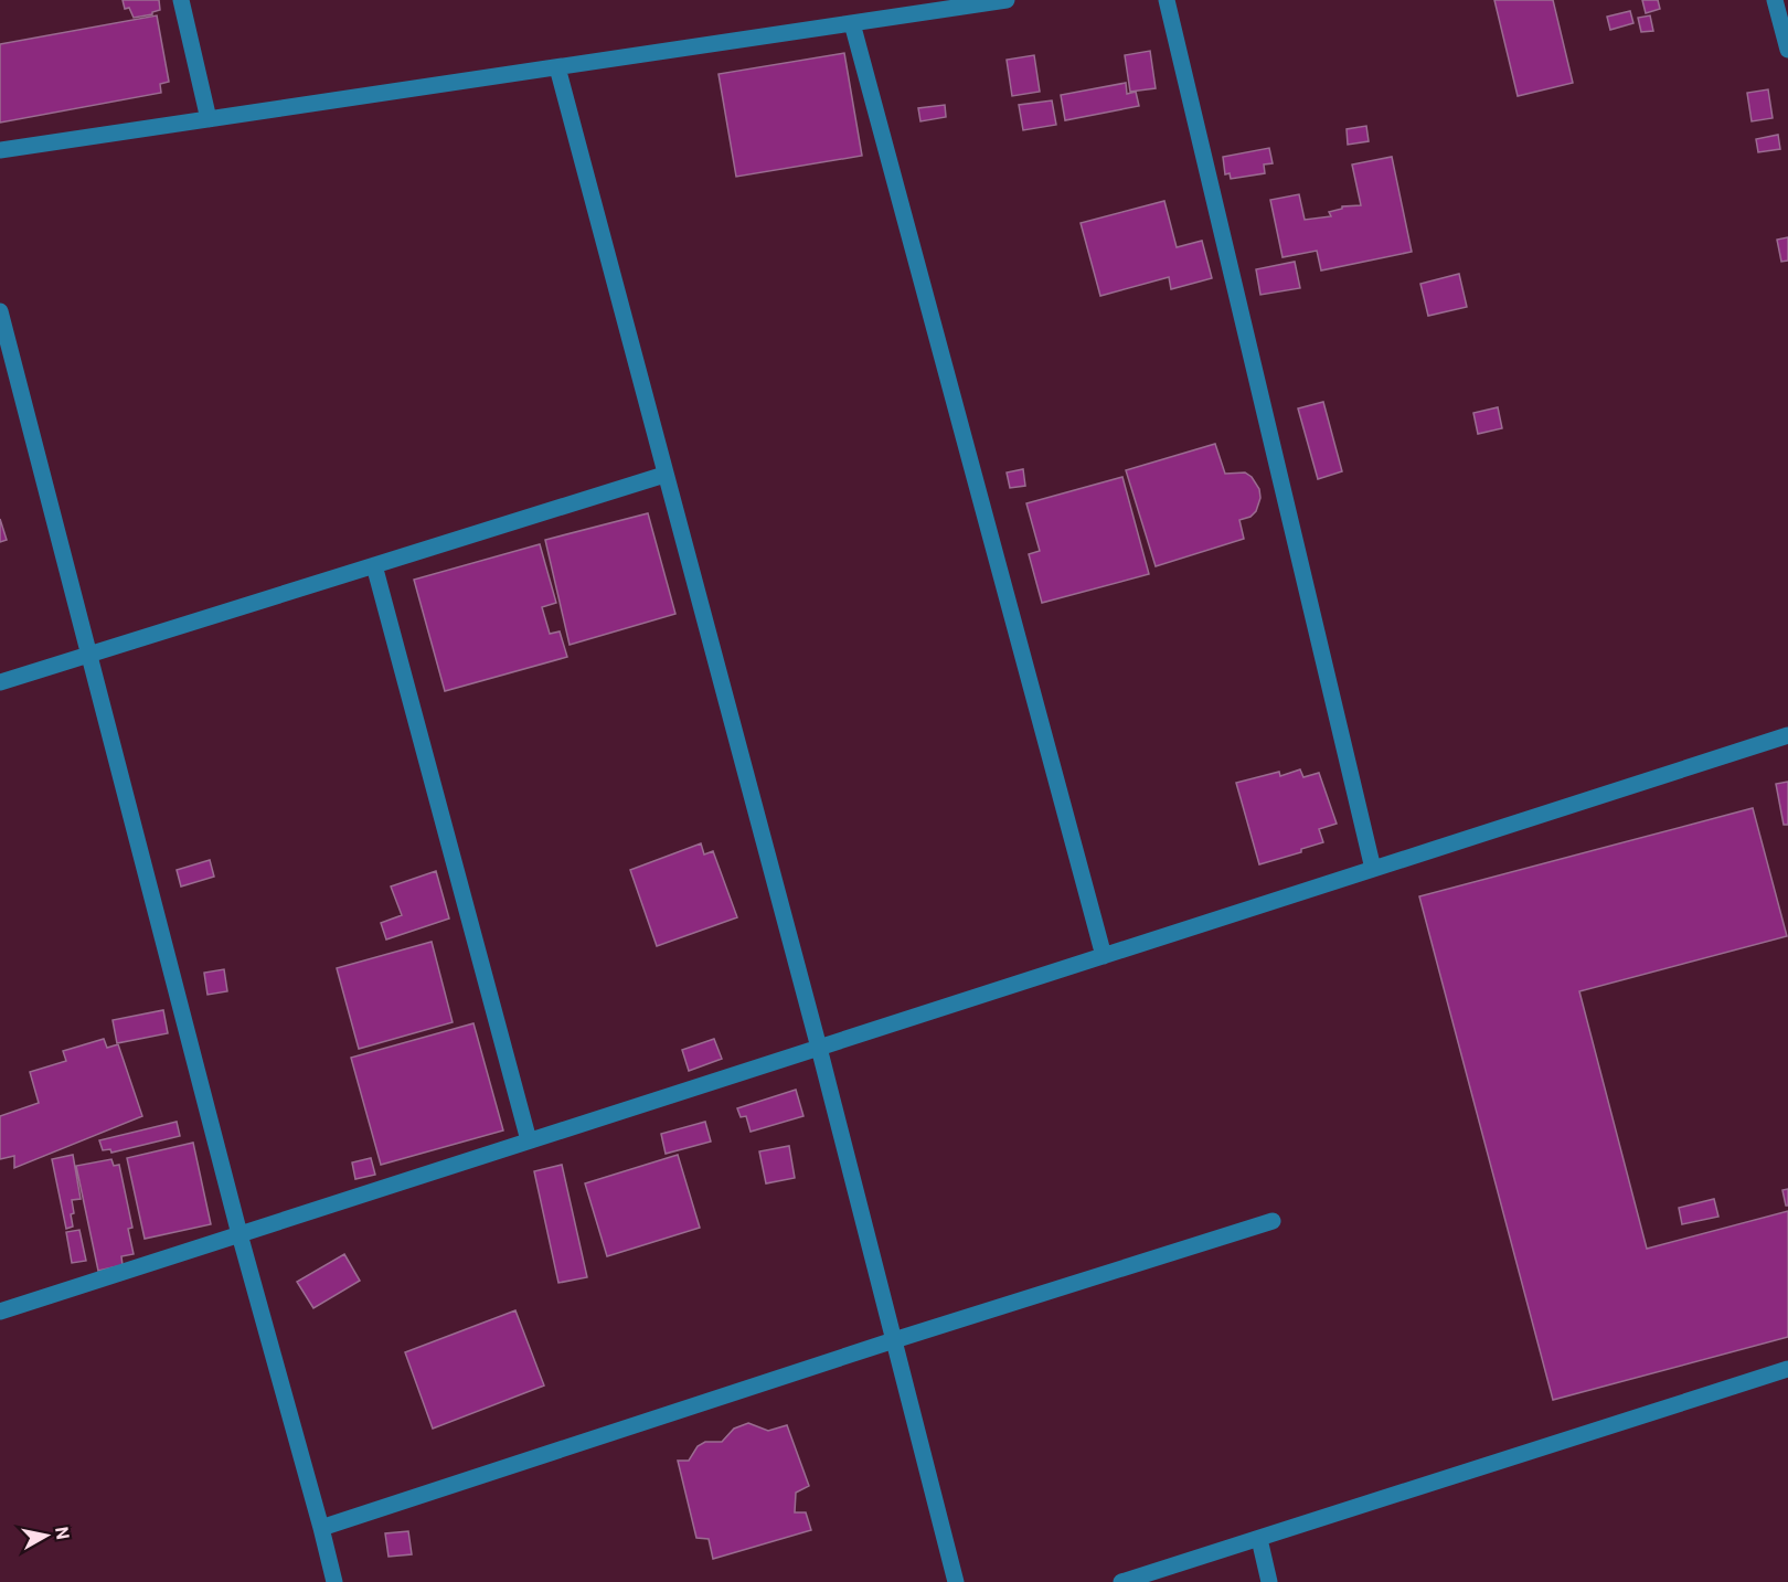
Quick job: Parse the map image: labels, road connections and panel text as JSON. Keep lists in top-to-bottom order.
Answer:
{
  "north": "right"
}
